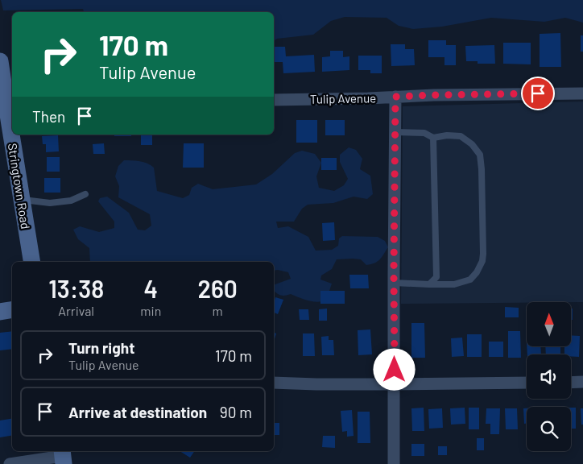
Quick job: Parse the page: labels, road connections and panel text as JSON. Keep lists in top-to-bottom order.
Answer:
{
  "streets": {
    "main road": ["Stringtown Road"],
    "street": ["Tulip Avenue"]
  },
  "north": "top",
  "page": {
    "turn": ["170 m", "Tulip Avenue"],
    "then": "Then",
    "eta": [
      "13:38",
      "Arrival",
      "4",
      "min",
      "260",
      "m"
    ],
    "list": [
      {
        "name": "Turn right",
        "note": "Tulip Avenue",
        "value": "170 m"
      },
      {
        "name": "Arrive at destination",
        "value": "90 m"
      }
    ]
  }
}
